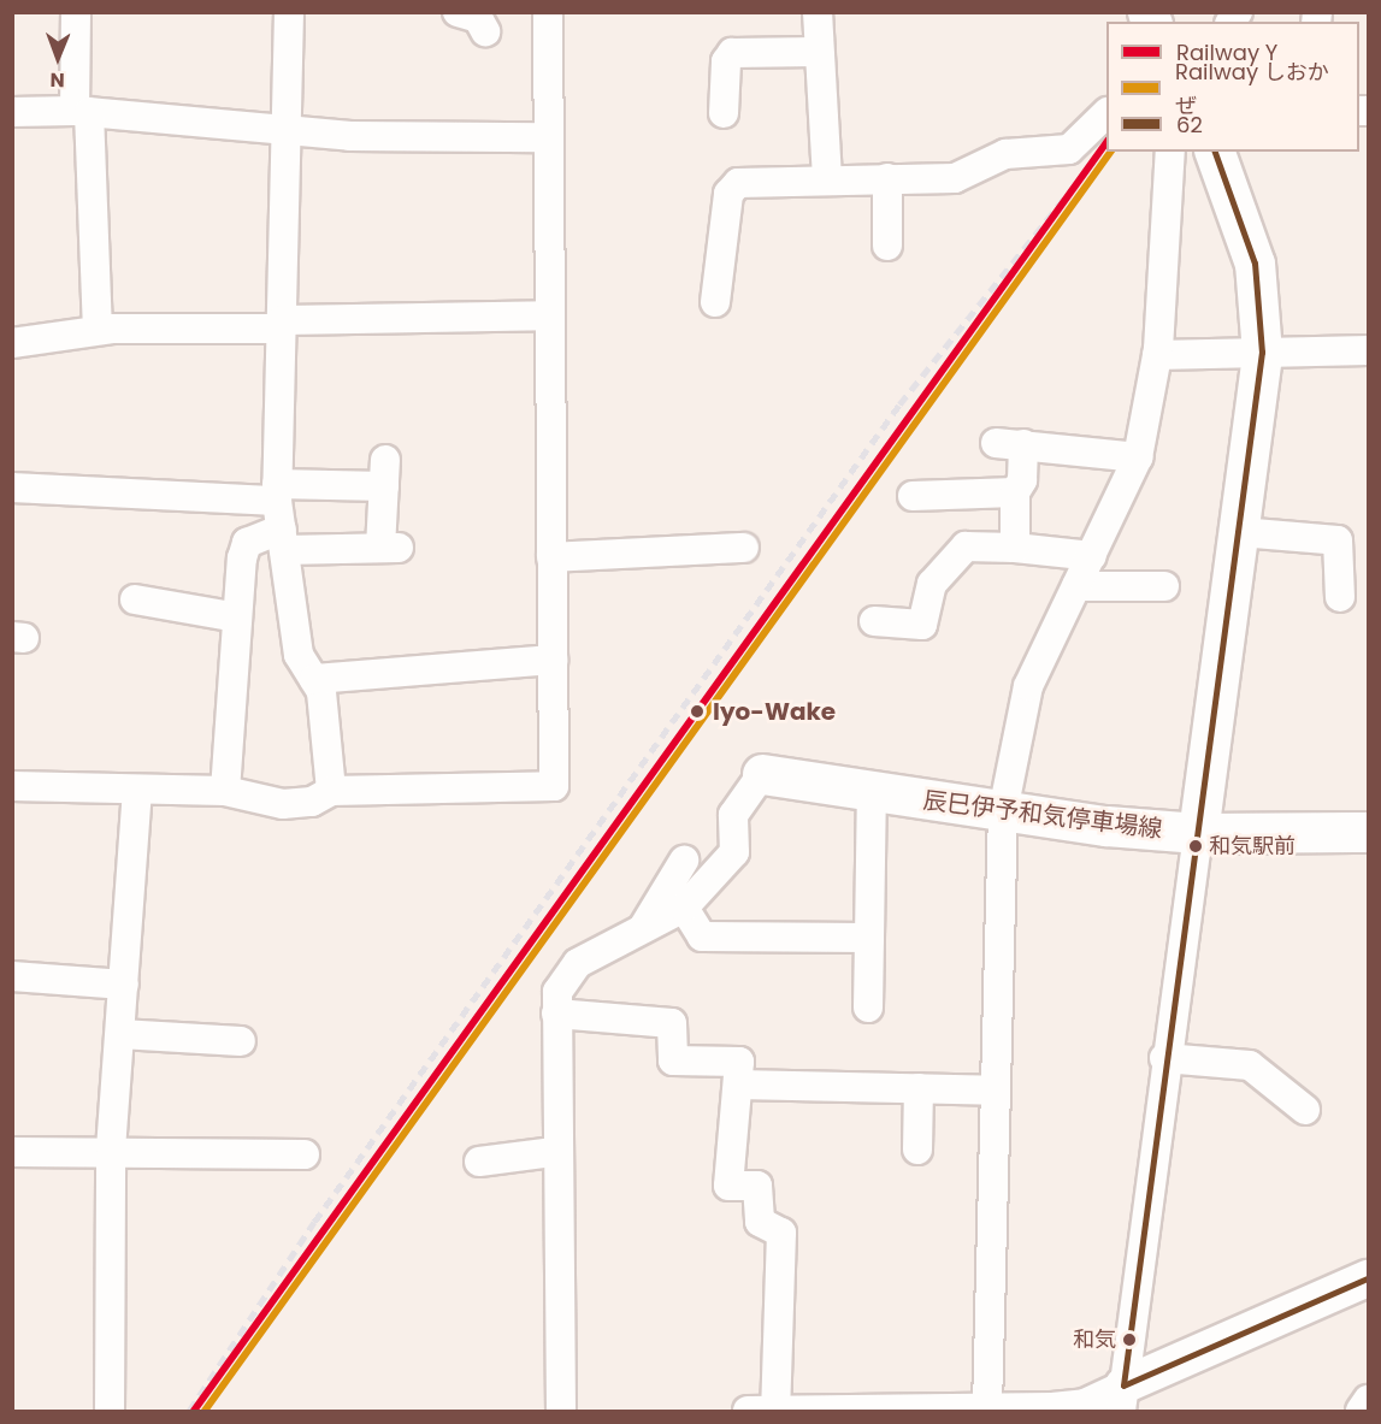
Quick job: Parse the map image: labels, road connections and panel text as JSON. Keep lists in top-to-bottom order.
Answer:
{
  "streets": {
    "main road": ["辰巳伊予和気停車場線"]
  },
  "places": ["Iyo-Wake", "和気駅前", "和気"],
  "lines": ["rail line Y", "rail line しおかぜ", "transit line 62"],
  "legend": ["Railway Y", "Railway しおかぜ", "62"],
  "north": "bottom"
}
